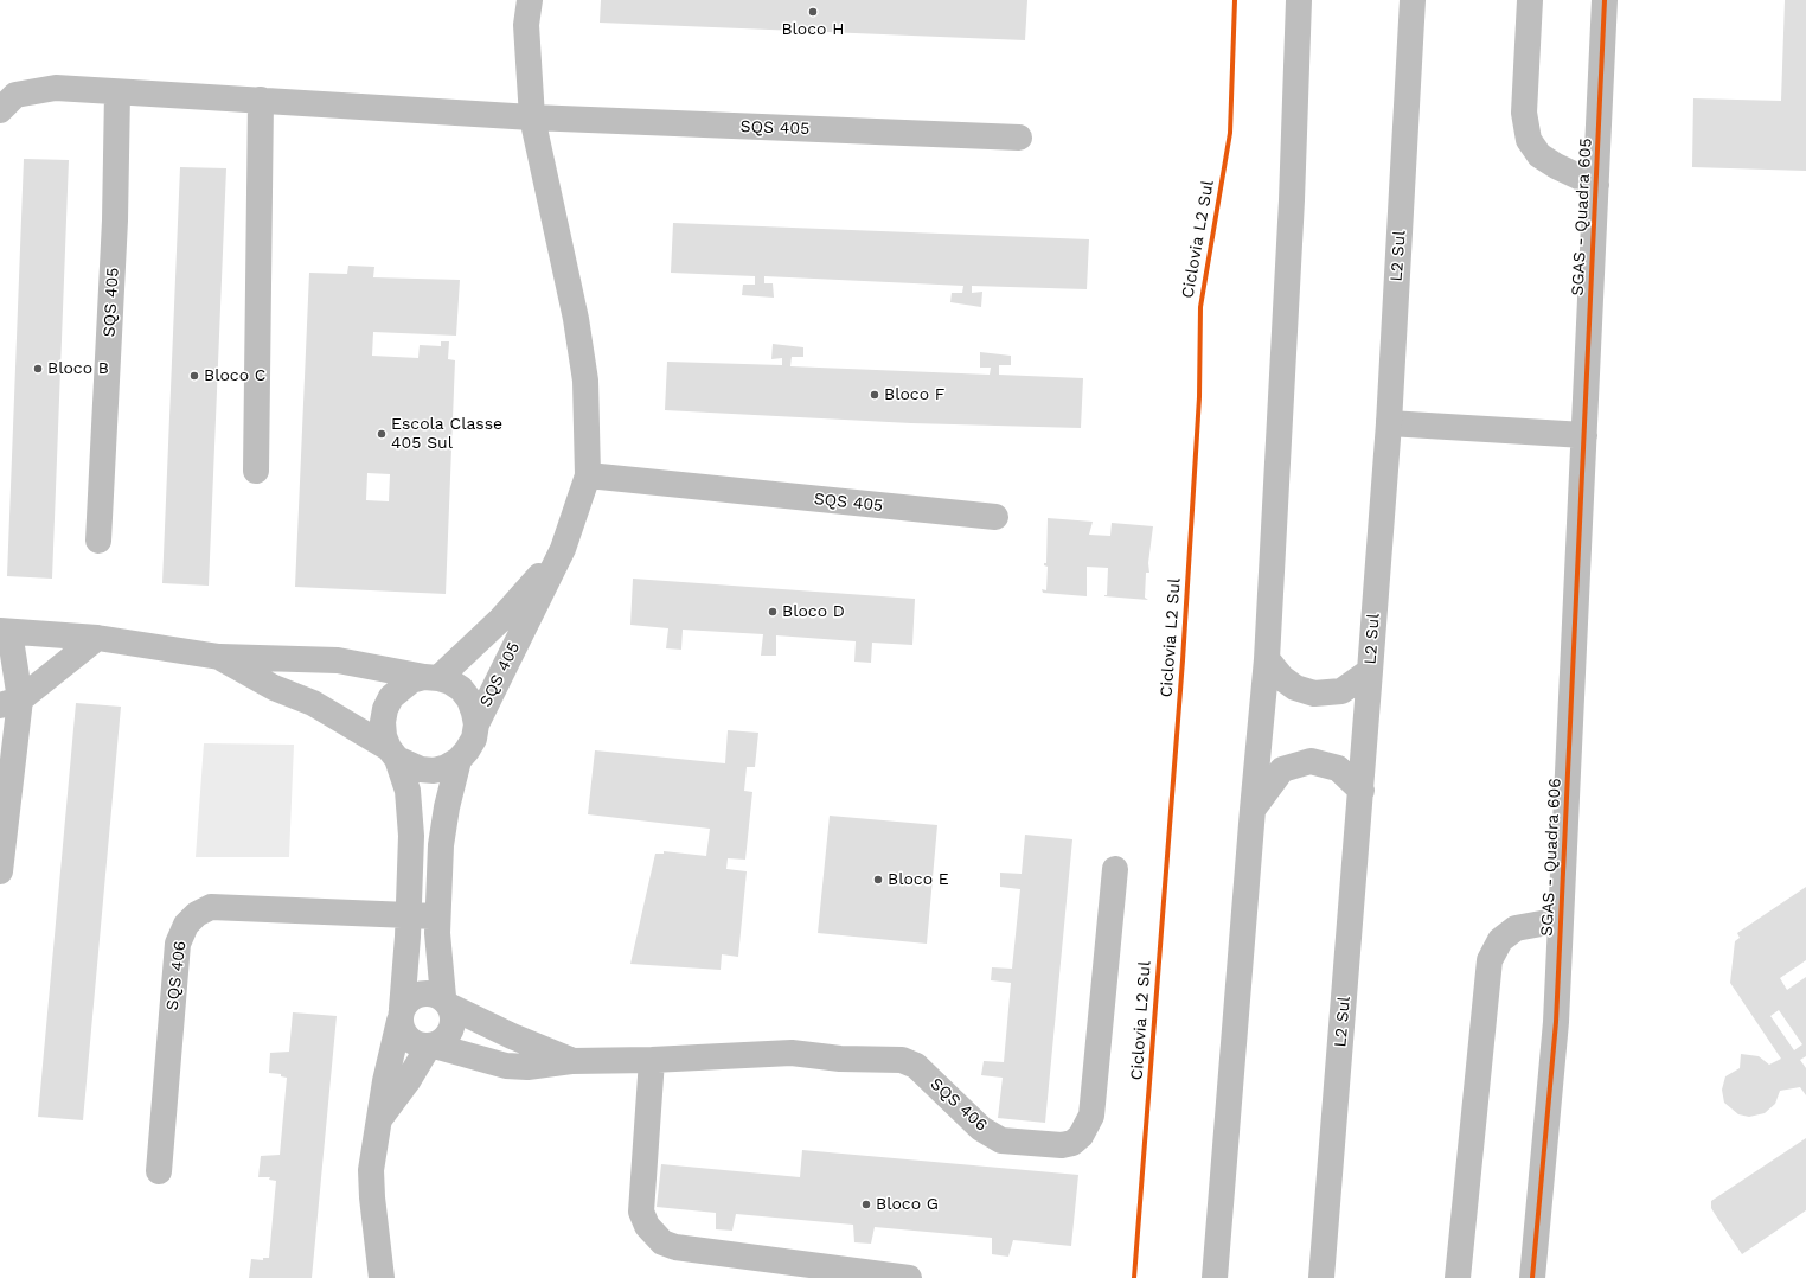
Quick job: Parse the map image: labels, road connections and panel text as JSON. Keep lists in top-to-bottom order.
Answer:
{
  "streets": {
    "street": [
      "SQS 405",
      "SGAS - Quadra 605",
      "L2 Sul",
      "SGAS - Quadra 606",
      "SQS 406"
    ],
    "cycle path": ["Ciclovia L2 Sul"]
  },
  "crossings": [
    ["SGAS - Quadra 605", "SGAS - Quadra 606"]
  ],
  "places": [
    "Bloco H",
    "Bloco B",
    "Bloco C",
    "Bloco F",
    "Escola Classe 405 Sul",
    "Bloco D",
    "Bloco E",
    "Bloco G"
  ]
}
